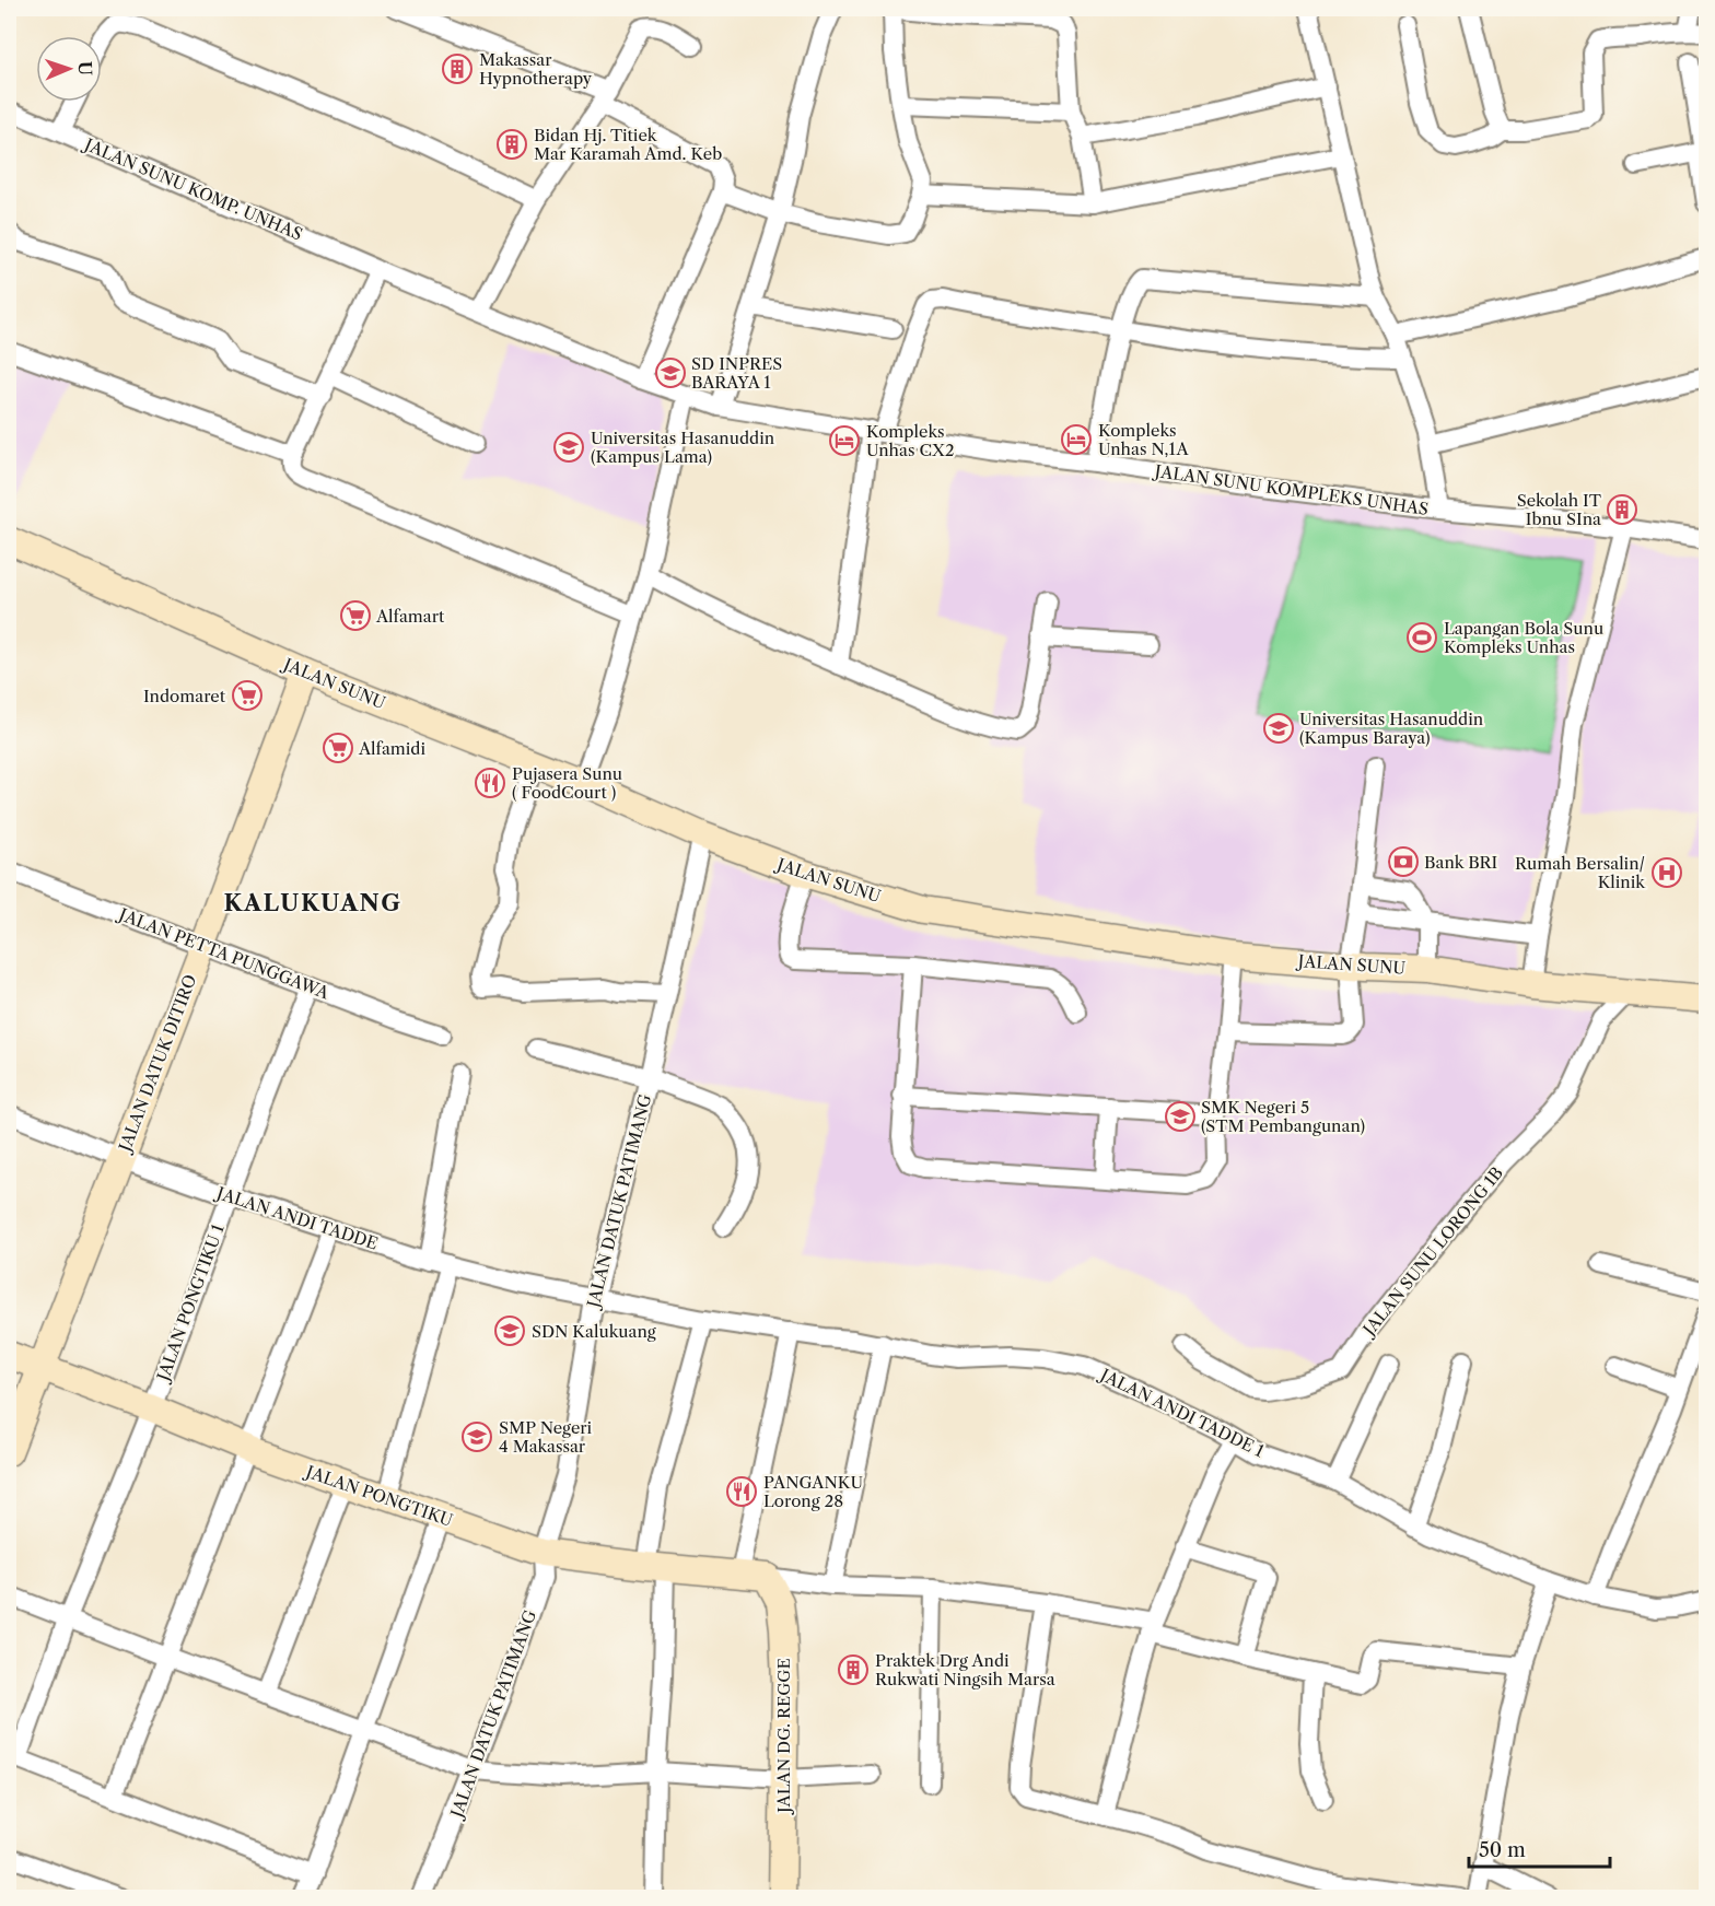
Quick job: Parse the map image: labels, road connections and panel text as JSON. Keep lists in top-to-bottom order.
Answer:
{
  "streets": {
    "street": [
      "JALAN SUNU KOMP. UNHAS",
      "JALAN SUNU KOMPLEKS UNHAS",
      "JALAN SUNU",
      "JALAN PETTA PUNGGAWA",
      "JALAN DATUK DITIRO",
      "JALAN DATUK PATIMANG",
      "JALAN ANDI TADDE",
      "JALAN SUNU LORONG 1B",
      "JALAN PONGTIKU 1",
      "JALAN ANDI TADDE 1",
      "JALAN PONGTIKU",
      "JALAN DG. REGGE"
    ]
  },
  "crossings": [
    ["JALAN SUNU KOMP. UNHAS", "JALAN SUNU KOMPLEKS UNHAS"],
    ["JALAN SUNU", "JALAN DATUK DITIRO"],
    ["JALAN SUNU", "JALAN DATUK PATIMANG"],
    ["JALAN SUNU", "JALAN SUNU LORONG 1B"],
    ["JALAN PETTA PUNGGAWA", "JALAN DATUK DITIRO"],
    ["JALAN PETTA PUNGGAWA", "JALAN PONGTIKU 1"],
    ["JALAN DATUK DITIRO", "JALAN ANDI TADDE"],
    ["JALAN DATUK DITIRO", "JALAN PONGTIKU"],
    ["JALAN DATUK PATIMANG", "JALAN ANDI TADDE"],
    ["JALAN DATUK PATIMANG", "JALAN ANDI TADDE 1"],
    ["JALAN DATUK PATIMANG", "JALAN PONGTIKU"],
    ["JALAN ANDI TADDE", "JALAN PONGTIKU 1"],
    ["JALAN ANDI TADDE", "JALAN ANDI TADDE 1"],
    ["JALAN PONGTIKU 1", "JALAN PONGTIKU"],
    ["JALAN PONGTIKU", "JALAN DG. REGGE"]
  ],
  "districts": ["KALUKUANG"],
  "places": {
    "building": [
      "Makassar Hypnotherapy",
      "Bidan Hj. Titiek Mar Karamah Amd. Keb",
      "Sekolah IT Ibnu SIna",
      "Praktek Drg Andi Rukwati Ningsih Marsa"
    ],
    "school or university": [
      "SD INPRES BARAYA 1",
      "Universitas Hasanuddin (Kampus Lama)",
      "Universitas Hasanuddin (Kampus Baraya)",
      "SMK Negeri 5 (STM Pembangunan)",
      "SDN Kalukuang",
      "SMP Negeri 4 Makassar"
    ],
    "hotel": ["Kompleks Unhas N,1A", "Kompleks Unhas CX2"],
    "supermarket": ["Alfamart", "Indomaret", "Alfamidi"],
    "sports": ["Lapangan Bola Sunu Kompleks Unhas"],
    "restaurant": ["Pujasera Sunu ( FoodCourt )", "PANGANKU Lorong 28"],
    "bank": ["Bank BRI"],
    "hospital": ["Rumah Bersalin/ Klinik"]
  },
  "scale_bar": "50 m",
  "north": "right"
}
